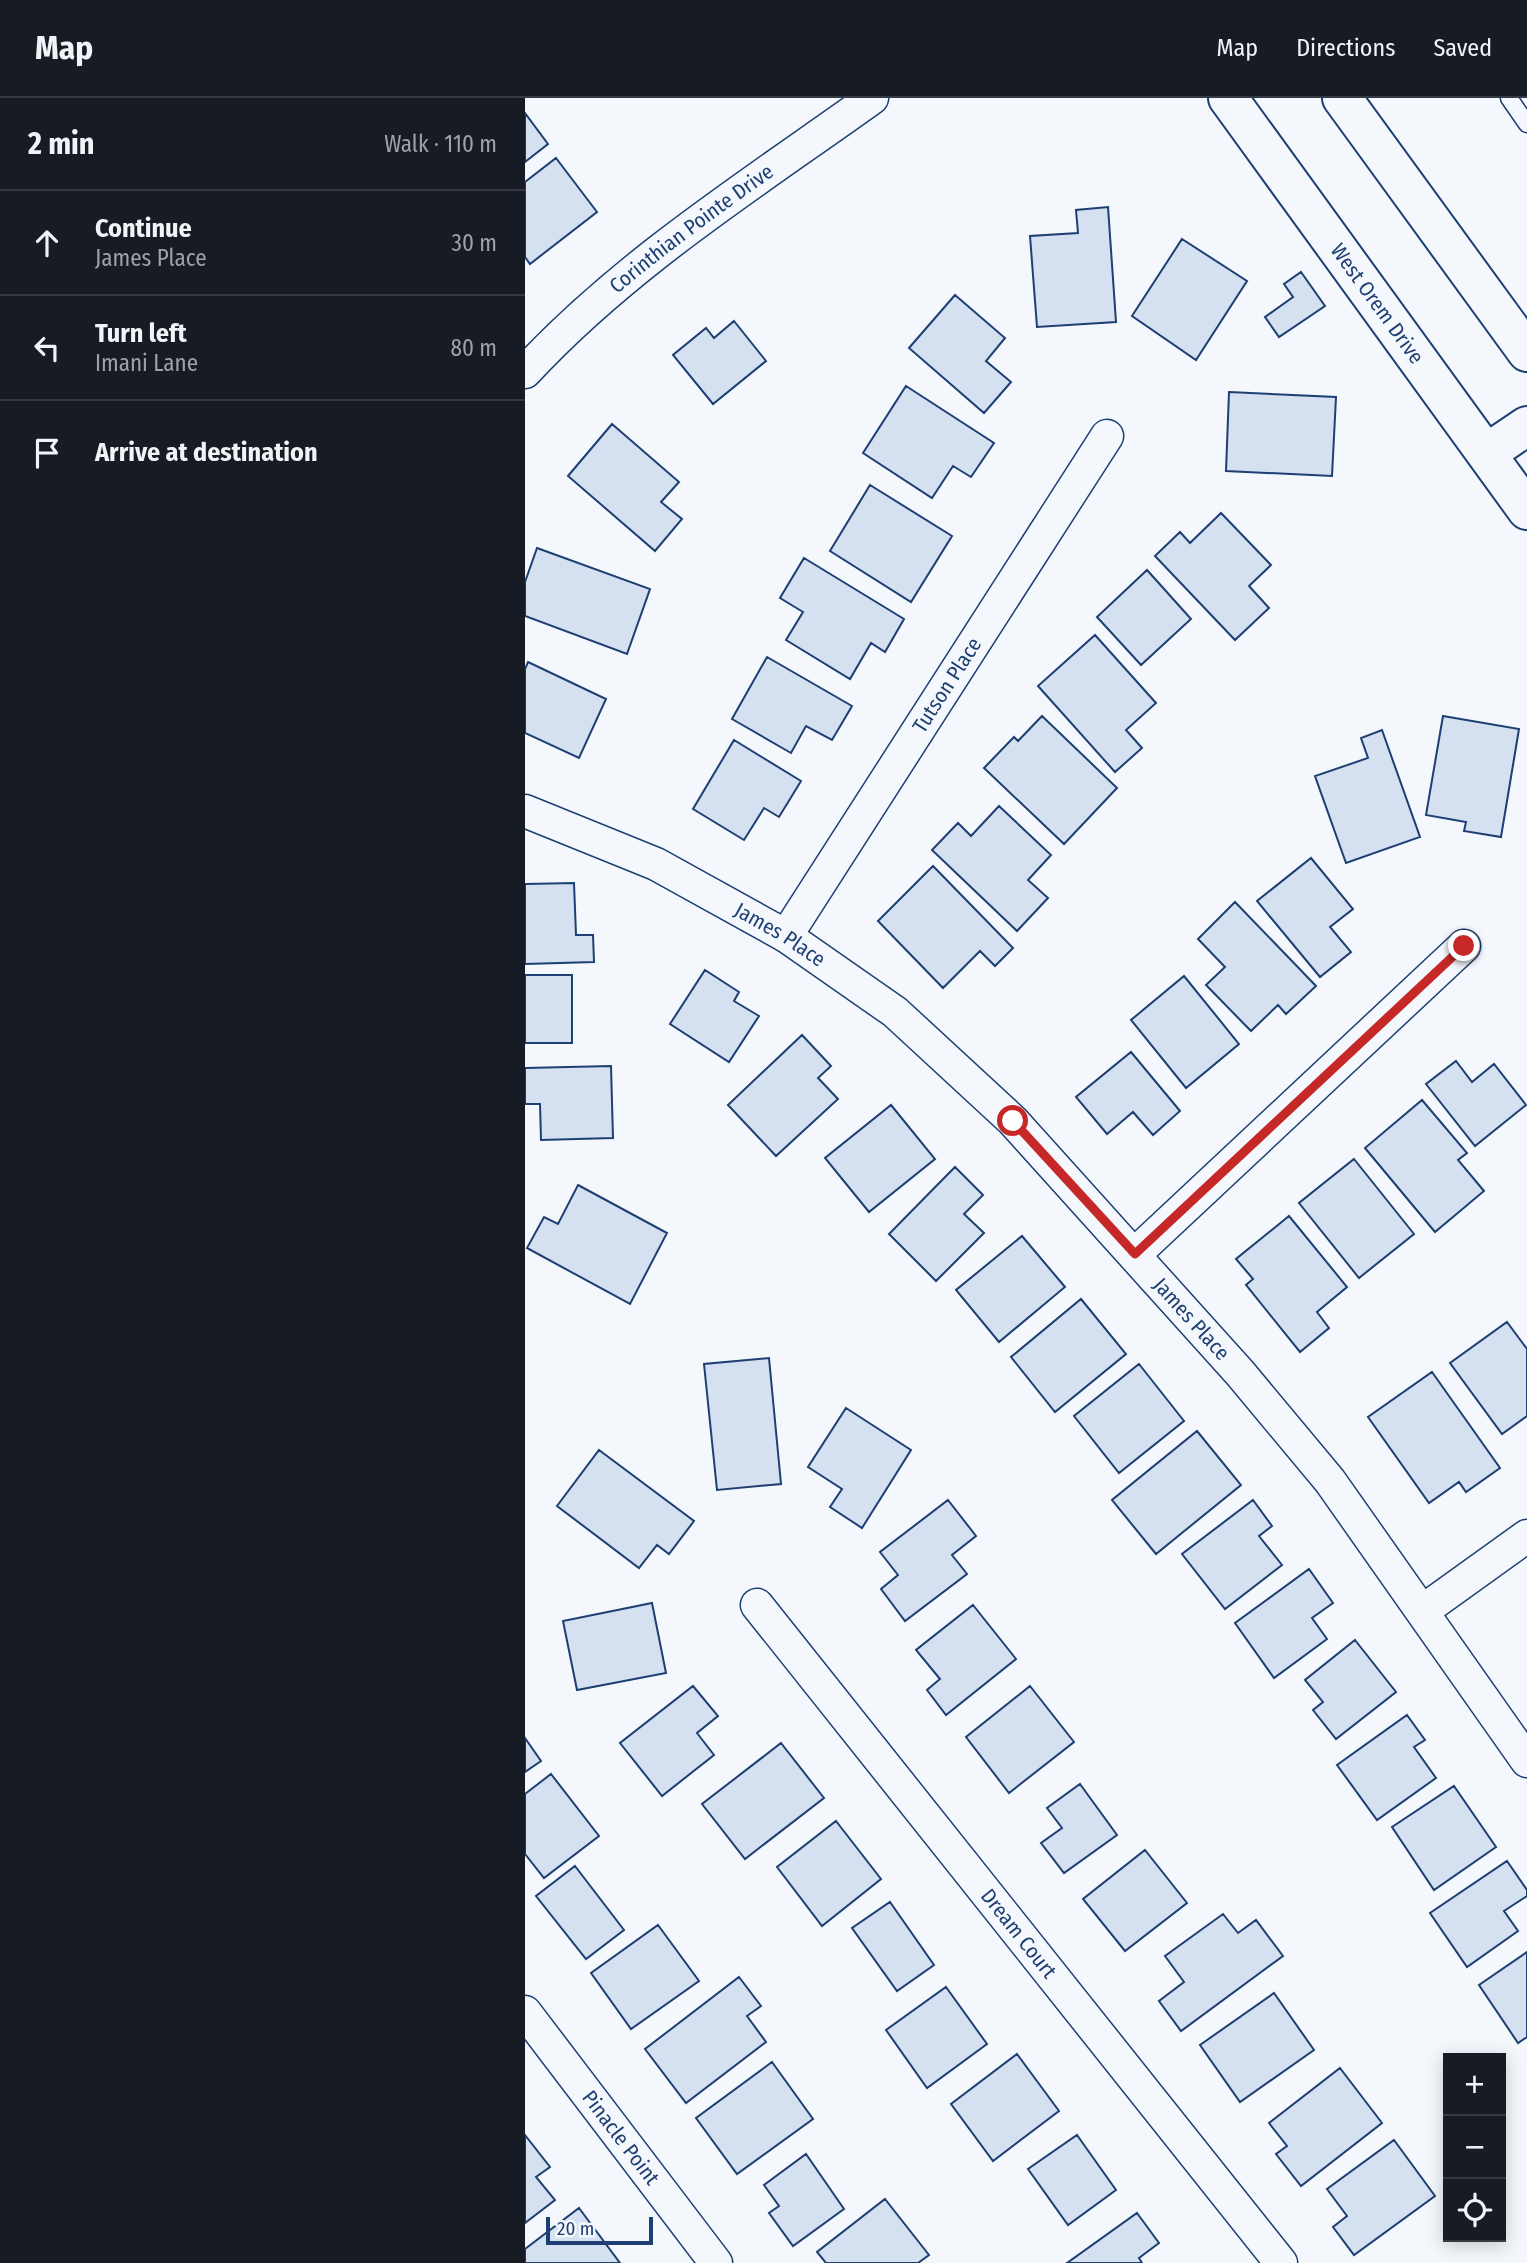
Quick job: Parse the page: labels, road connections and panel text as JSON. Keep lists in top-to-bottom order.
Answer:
{
  "streets": {
    "main road": ["West Orem Drive"],
    "street": [
      "Corinthian Pointe Drive",
      "Tutson Place",
      "James Place",
      "Dream Court",
      "Pinacle Point"
    ]
  },
  "crossings": [
    ["Tutson Place", "James Place"]
  ],
  "scale_bar": "20 m",
  "page": {
    "header": "Map",
    "nav": ["Map", "Directions", "Saved"],
    "heading": ["2 min", "Walk · 110 m"],
    "list": [
      ["Continue", "James Place", "30 m"],
      ["Turn left", "Imani Lane", "80 m"],
      "Arrive at destination"
    ],
    "map_buttons": ["+", "−"],
    "scale": "20 m"
  }
}
